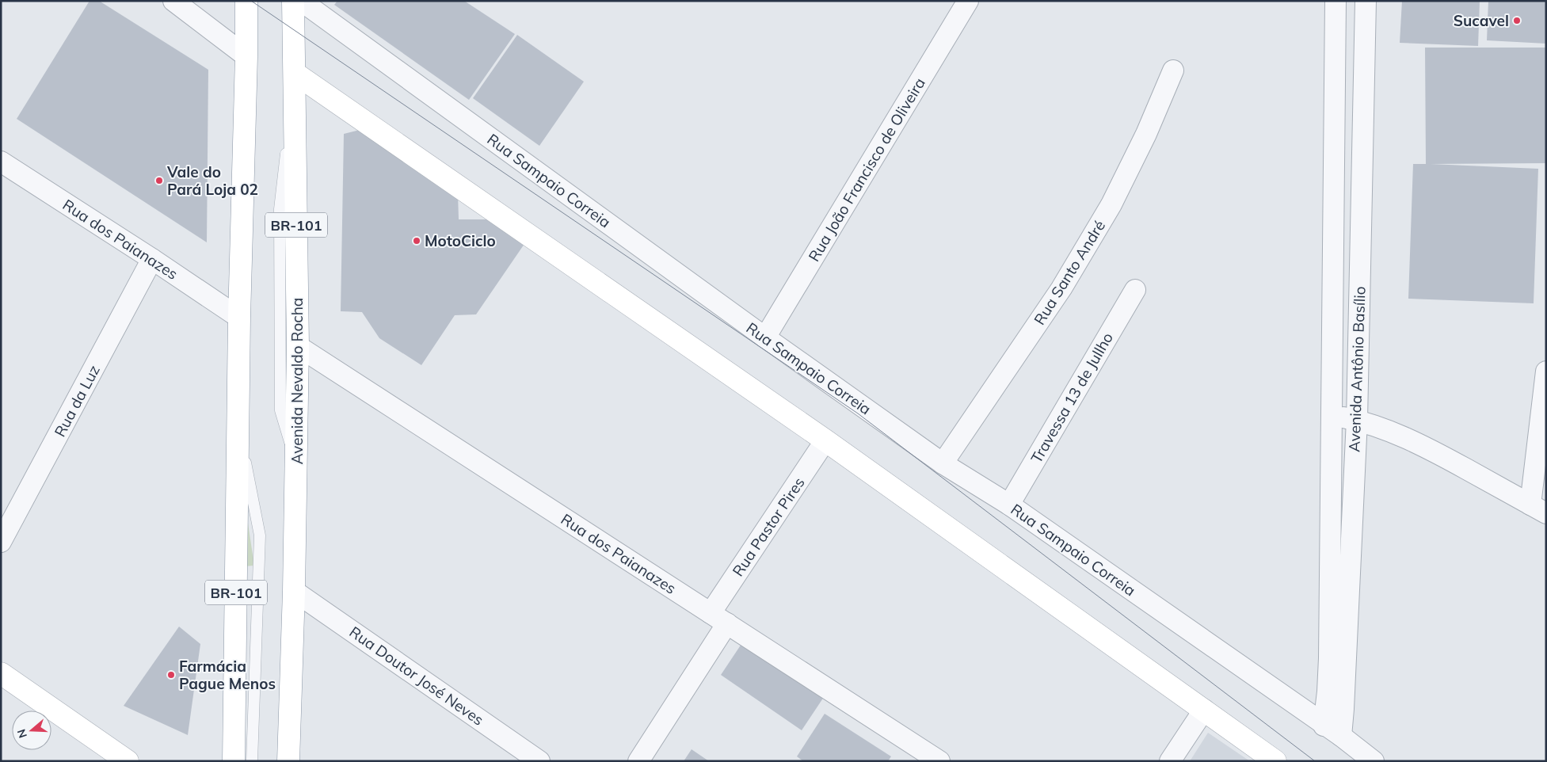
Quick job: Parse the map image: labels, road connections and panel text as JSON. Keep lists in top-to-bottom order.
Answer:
{
  "streets": {
    "main road": ["BR-101", "Avenida Nevaldo Rocha"],
    "street": [
      "Rua João Francisco de Oliveira",
      "Rua Sampaio Correia",
      "Rua dos Paianazes",
      "Rua Santo André",
      "Avenida Antônio Basílio",
      "Travessa 13 de Jullho",
      "Rua da Luz",
      "Rua Pastor Pires",
      "Rua Doutor José Neves"
    ]
  },
  "crossings": [
    ["Rua João Francisco de Oliveira", "Rua Sampaio Correia"],
    ["Rua Sampaio Correia", "Rua Santo André"],
    ["Rua Sampaio Correia", "Avenida Antônio Basílio"],
    ["Rua Sampaio Correia", "Travessa 13 de Jullho"],
    ["BR-101", "Rua dos Paianazes"],
    ["Rua dos Paianazes", "Avenida Nevaldo Rocha"],
    ["Rua dos Paianazes", "Rua da Luz"],
    ["Rua dos Paianazes", "Rua Pastor Pires"],
    ["Avenida Nevaldo Rocha", "Rua Doutor José Neves"]
  ],
  "places": [
    "Sucavel",
    "Vale do Pará Loja 02",
    "MotoCiclo",
    "Farmácia Pague Menos"
  ],
  "north": "left"
}
